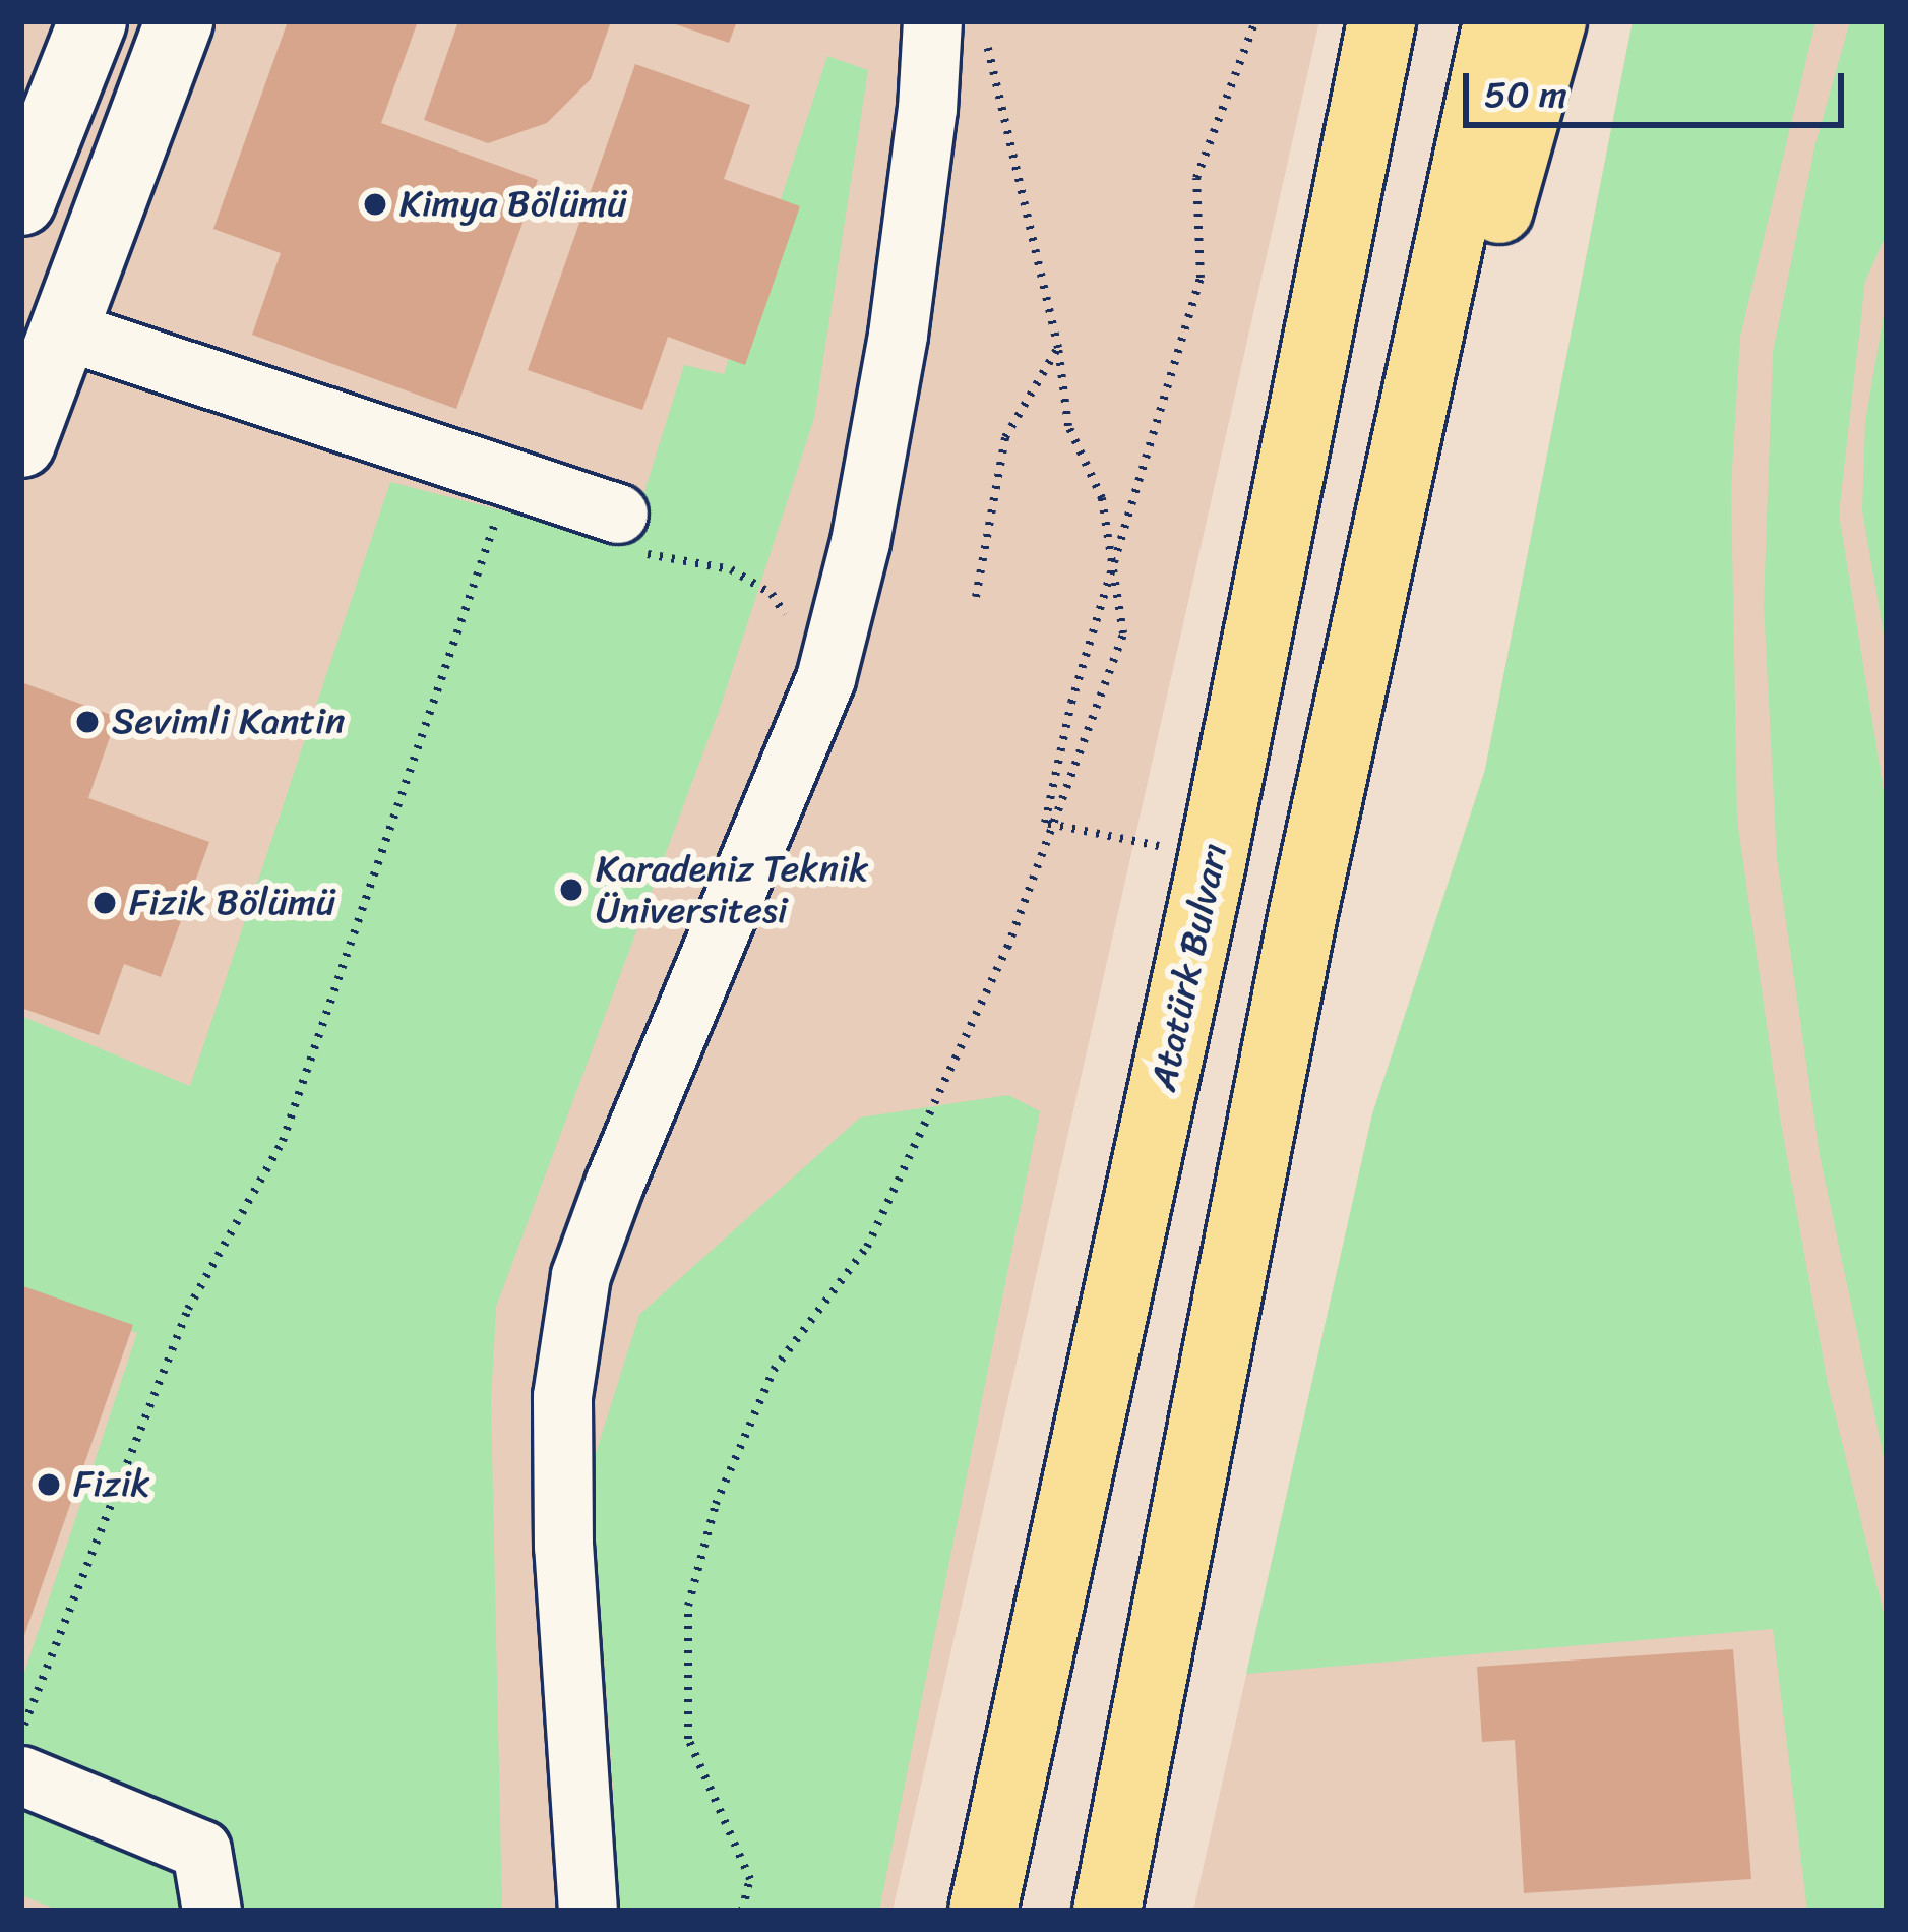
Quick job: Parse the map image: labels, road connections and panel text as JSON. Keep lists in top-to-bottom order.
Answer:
{
  "streets": {
    "highway": ["Atatürk Bulvarı"]
  },
  "places": [
    "Kimya Bölümü",
    "Sevimli Kantin",
    "Karadeniz Teknik Üniversitesi",
    "Fizik Bölümü",
    "Fizik"
  ],
  "scale_bar": "50 m"
}
